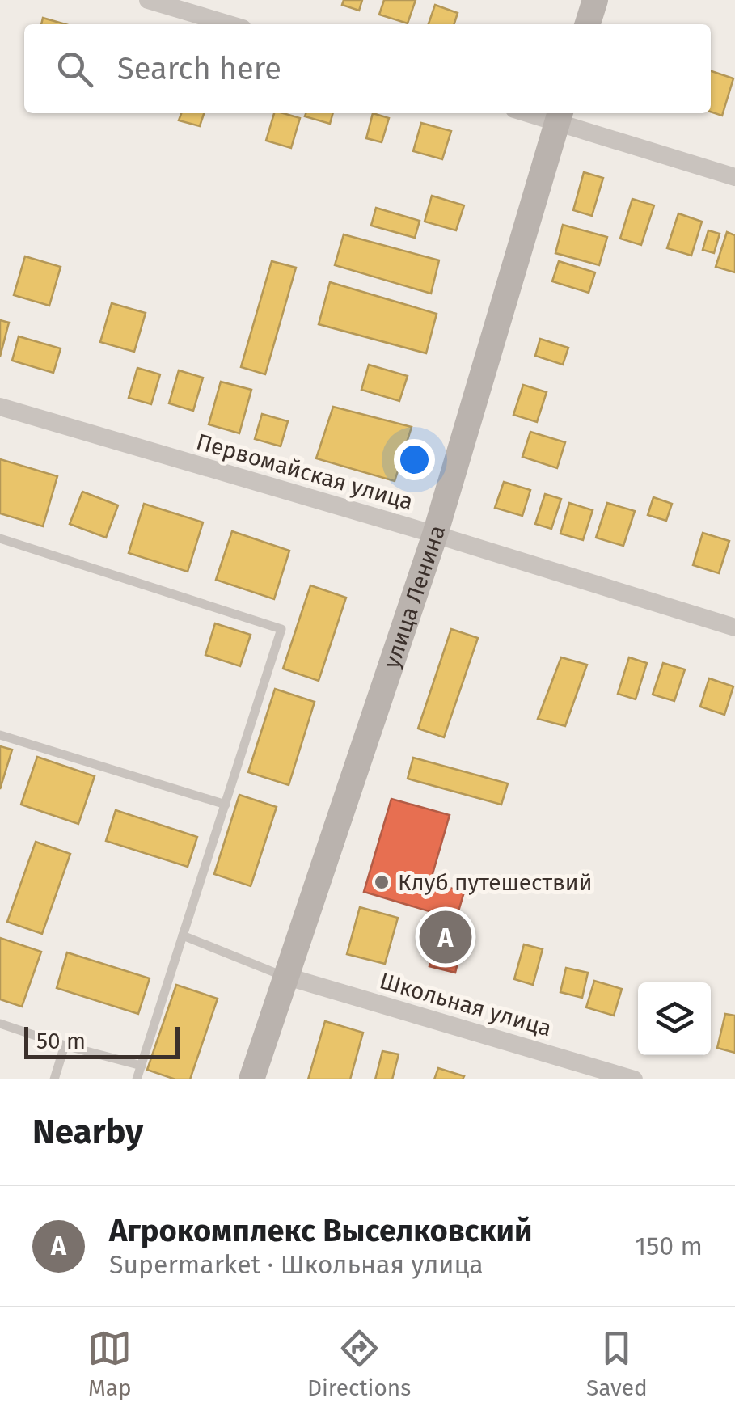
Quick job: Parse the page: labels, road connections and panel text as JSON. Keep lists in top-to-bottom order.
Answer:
{
  "streets": {
    "street": ["Первомайская улица", "улица Ленина", "Школьная улица"]
  },
  "crossings": [
    ["Первомайская улица", "улица Ленина"],
    ["улица Ленина", "Школьная улица"]
  ],
  "places": ["Клуб путешествий"],
  "scale_bar": "50 m",
  "page": {
    "search": "Search here",
    "pins": "A",
    "scale": "50 m",
    "heading": "Nearby",
    "list": [
      {
        "mark": "A",
        "name": "Агрокомплекс Выселковский",
        "note": "Supermarket · Школьная улица",
        "value": "150 m"
      }
    ],
    "nav": ["Map", "Directions", "Saved"]
  }
}
